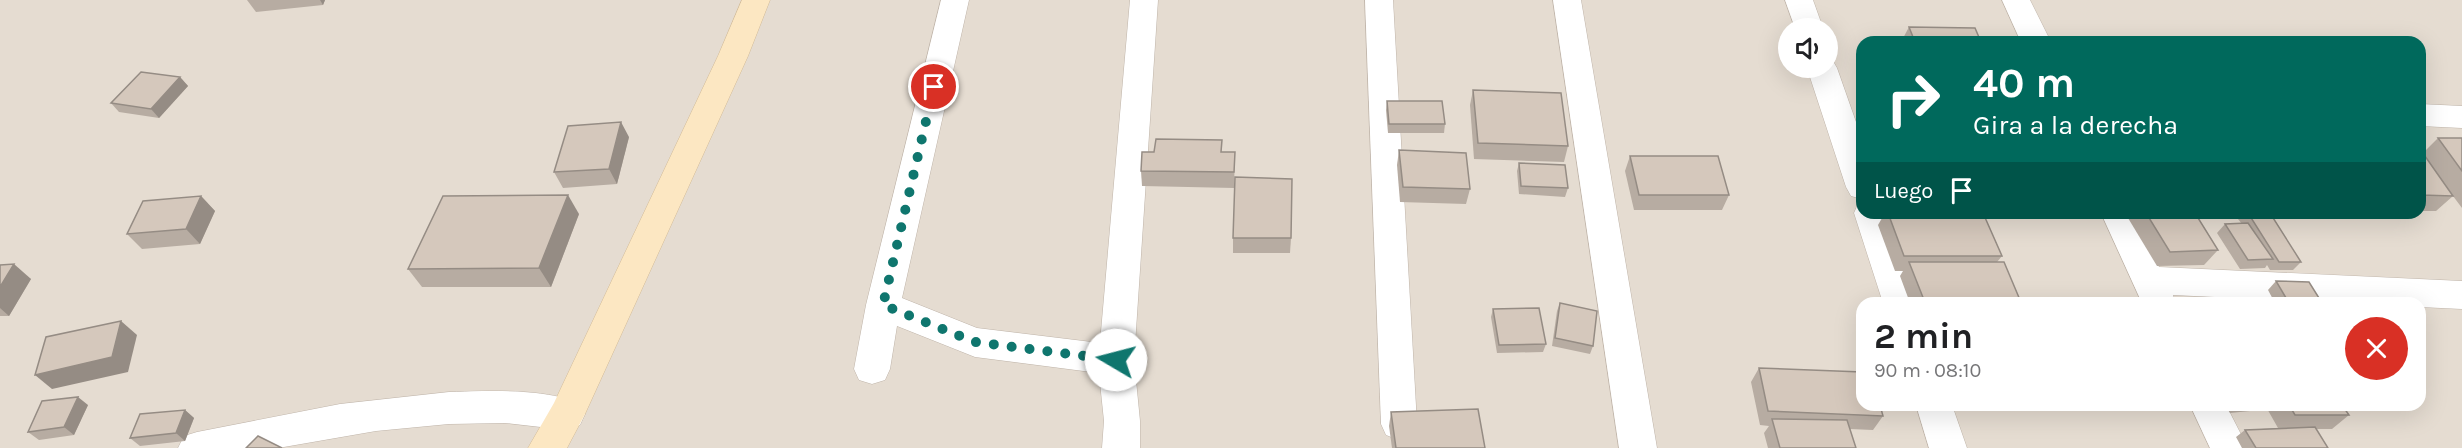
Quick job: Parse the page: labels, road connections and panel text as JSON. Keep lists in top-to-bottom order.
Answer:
{
  "page": {
    "turn": ["40 m", "Gira a la derecha"],
    "then": "Luego",
    "heading": ["2 min", "90 m · 08:10"]
  }
}
